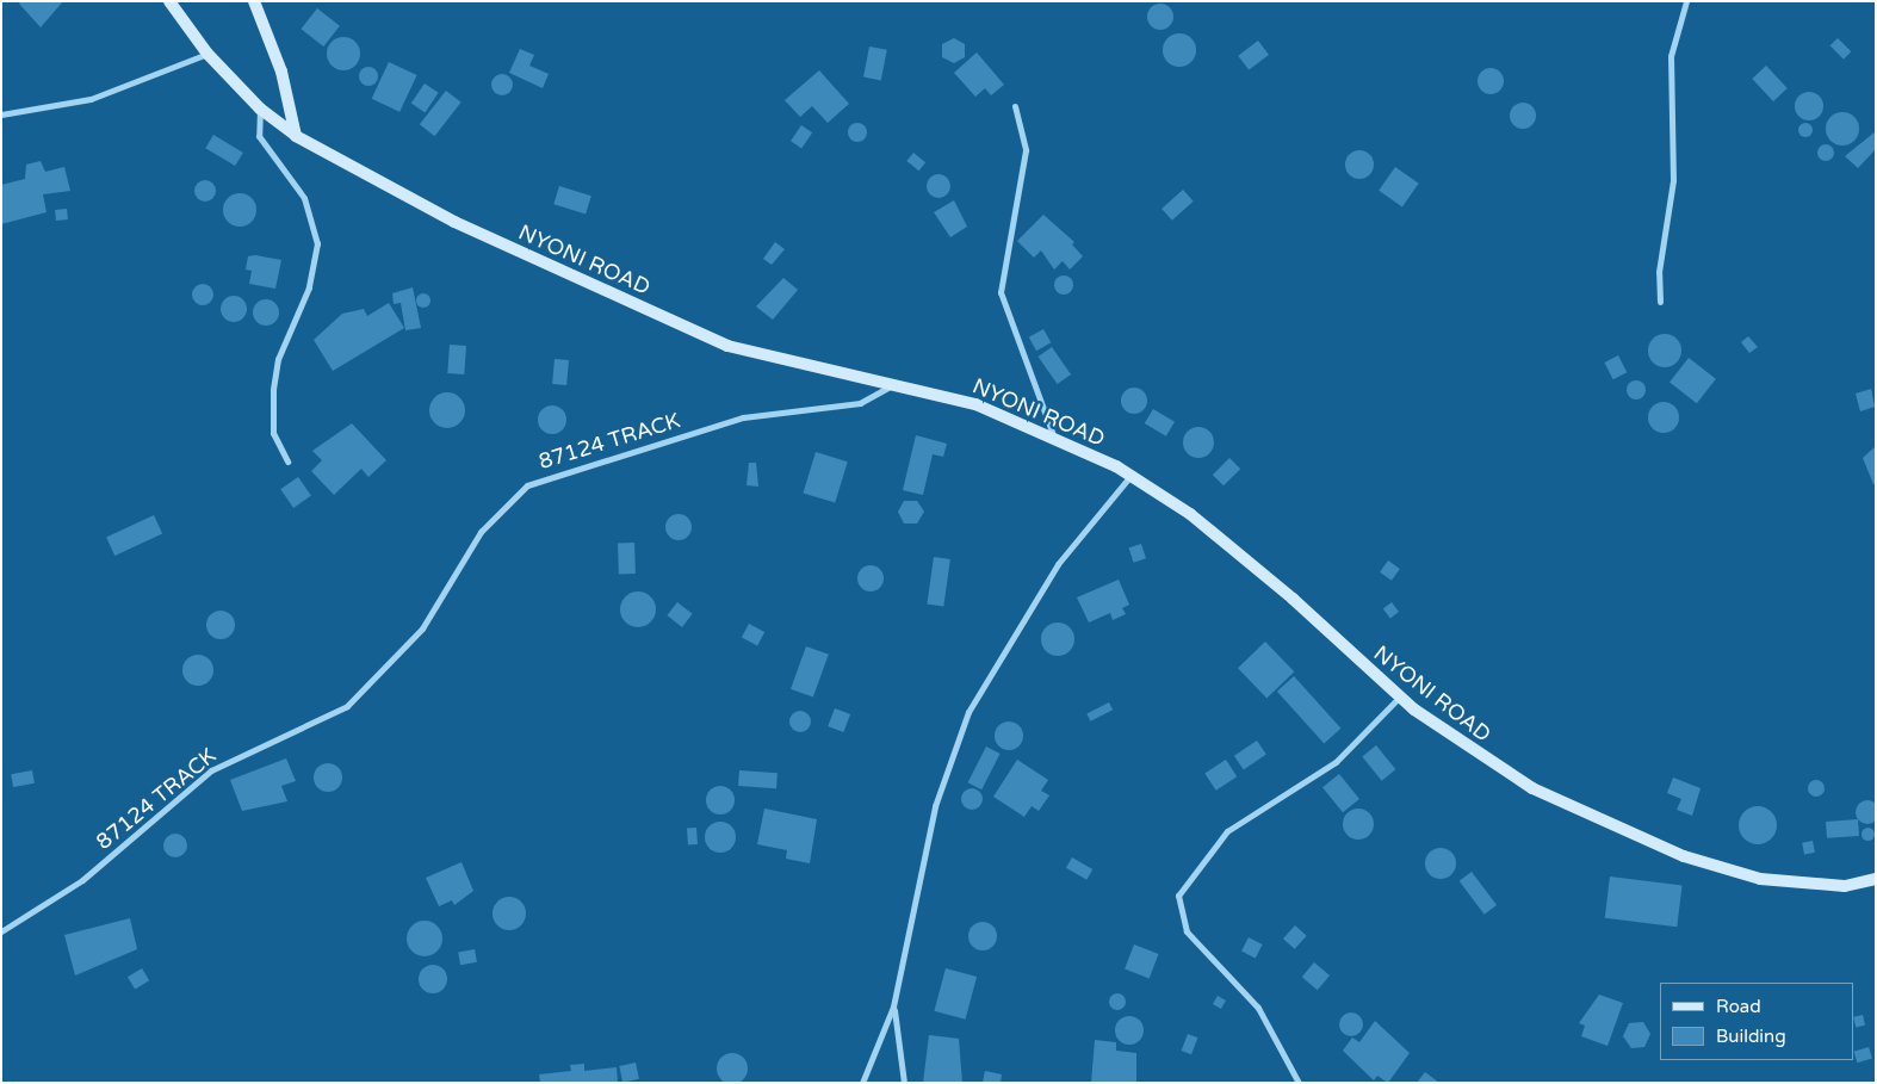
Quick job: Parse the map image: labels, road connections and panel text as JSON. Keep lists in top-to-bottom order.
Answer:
{
  "streets": {
    "street": ["NYONI ROAD", "87124 TRACK"]
  },
  "crossings": [
    ["NYONI ROAD", "87124 TRACK"]
  ],
  "legend": ["Road", "Building"]
}
